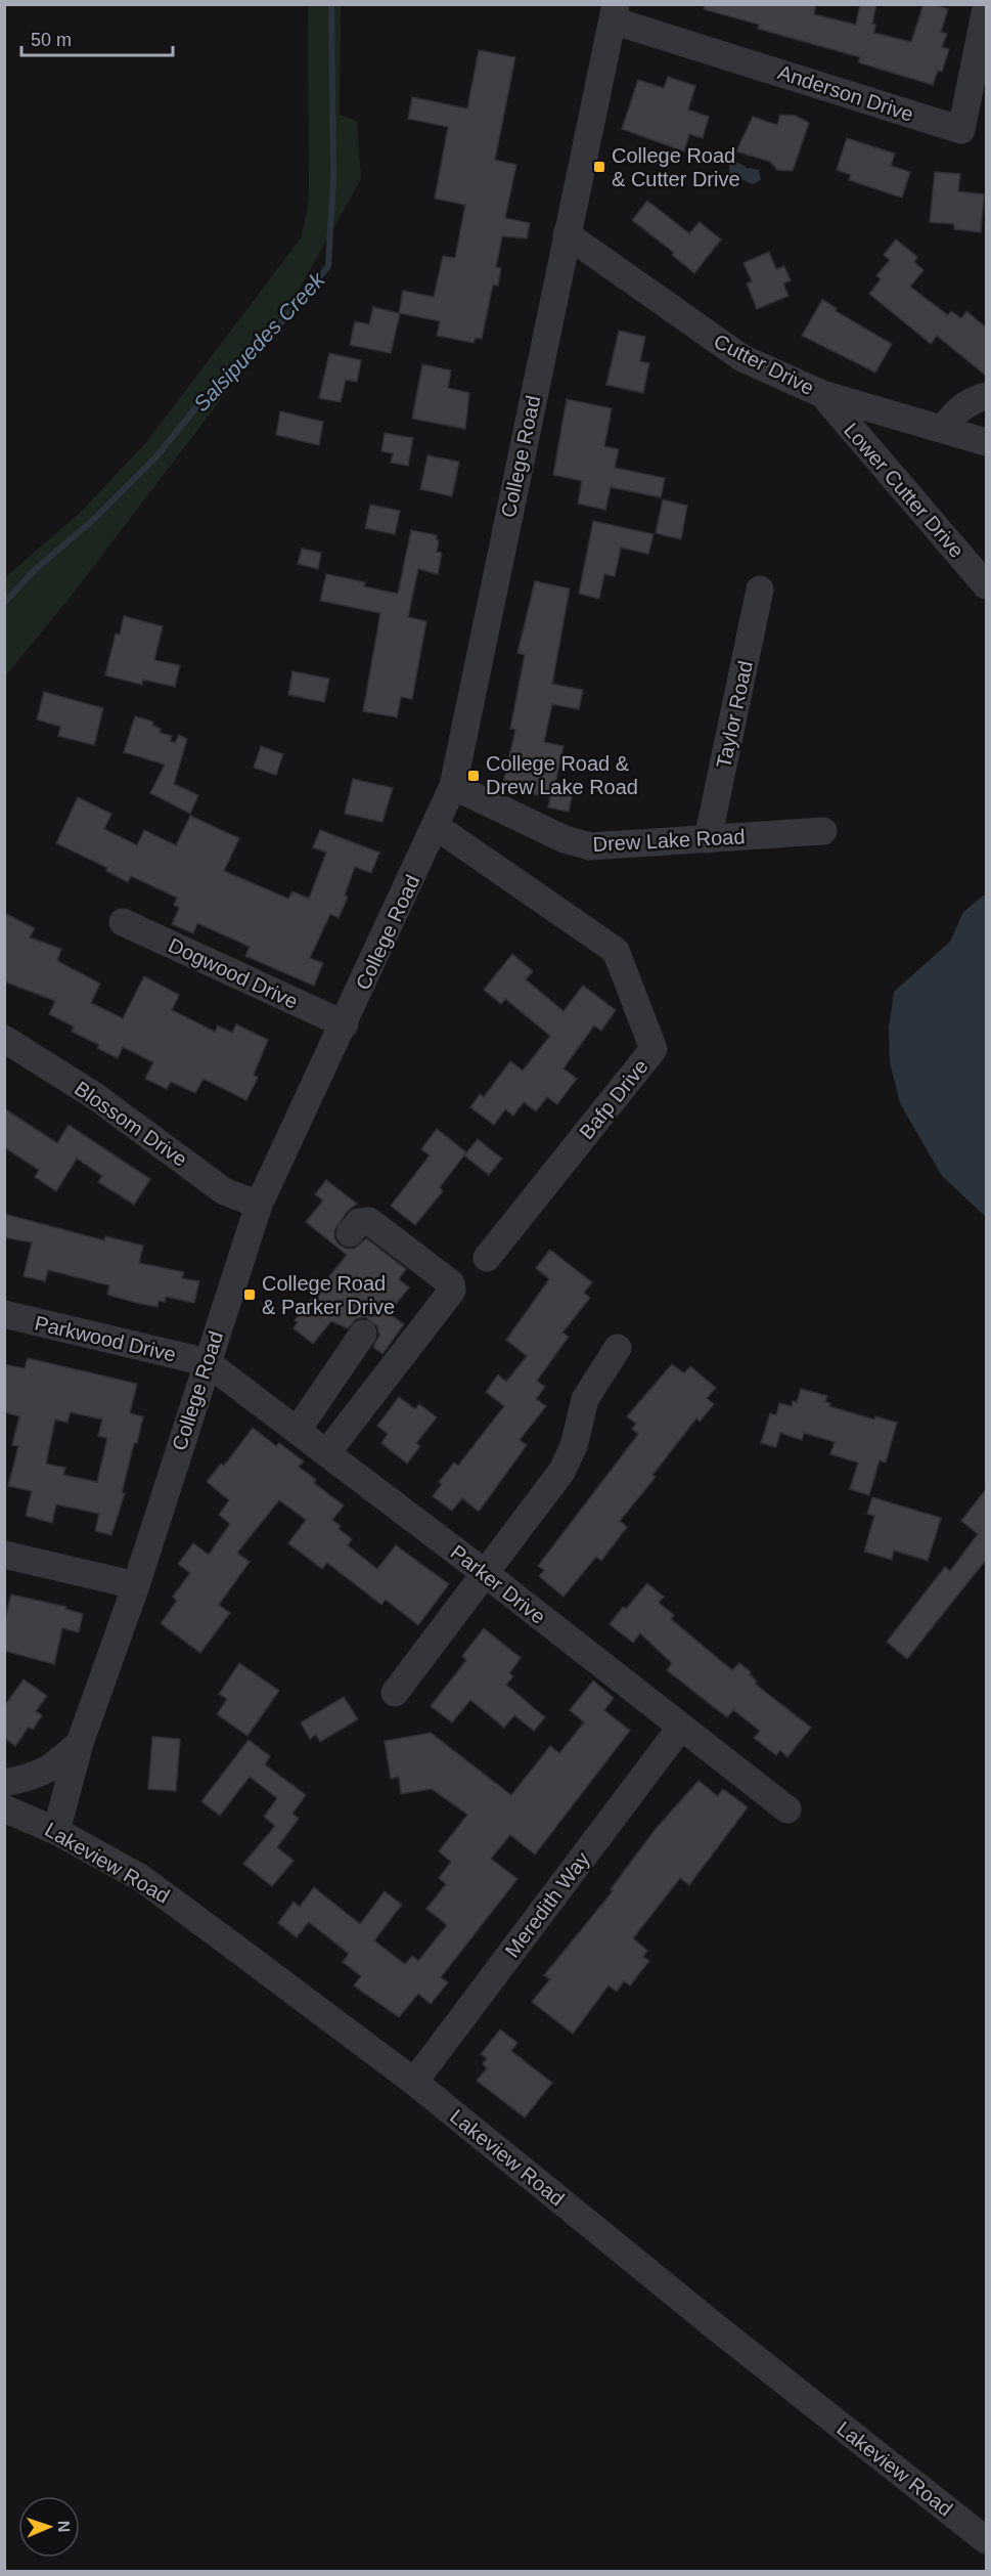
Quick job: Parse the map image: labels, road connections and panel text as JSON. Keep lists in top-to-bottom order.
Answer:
{
  "streets": {
    "street": [
      "Anderson Drive",
      "Cutter Drive",
      "College Road",
      "Lower Cutter Drive",
      "Taylor Road",
      "Drew Lake Road",
      "Dogwood Drive",
      "Bafp Drive",
      "Blossom Drive",
      "Parkwood Drive",
      "Parker Drive",
      "Lakeview Road",
      "Meredith Way"
    ]
  },
  "crossings": [
    ["Anderson Drive", "College Road"],
    ["Cutter Drive", "College Road"],
    ["Cutter Drive", "Lower Cutter Drive"],
    ["College Road", "Drew Lake Road"],
    ["College Road", "Dogwood Drive"],
    ["College Road", "Bafp Drive"],
    ["College Road", "Blossom Drive"],
    ["College Road", "Parkwood Drive"],
    ["College Road", "Parker Drive"],
    ["College Road", "Lakeview Road"],
    ["Taylor Road", "Drew Lake Road"],
    ["Parkwood Drive", "Parker Drive"],
    ["Parker Drive", "Meredith Way"],
    ["Lakeview Road", "Meredith Way"]
  ],
  "water": ["Salsipuedes Creek"],
  "places": {
    "transit": ["College Road & Cutter Drive", "College Road & Drew Lake Road", "College Road & Parker Drive"]
  },
  "scale_bar": "50 m",
  "north": "right"
}
